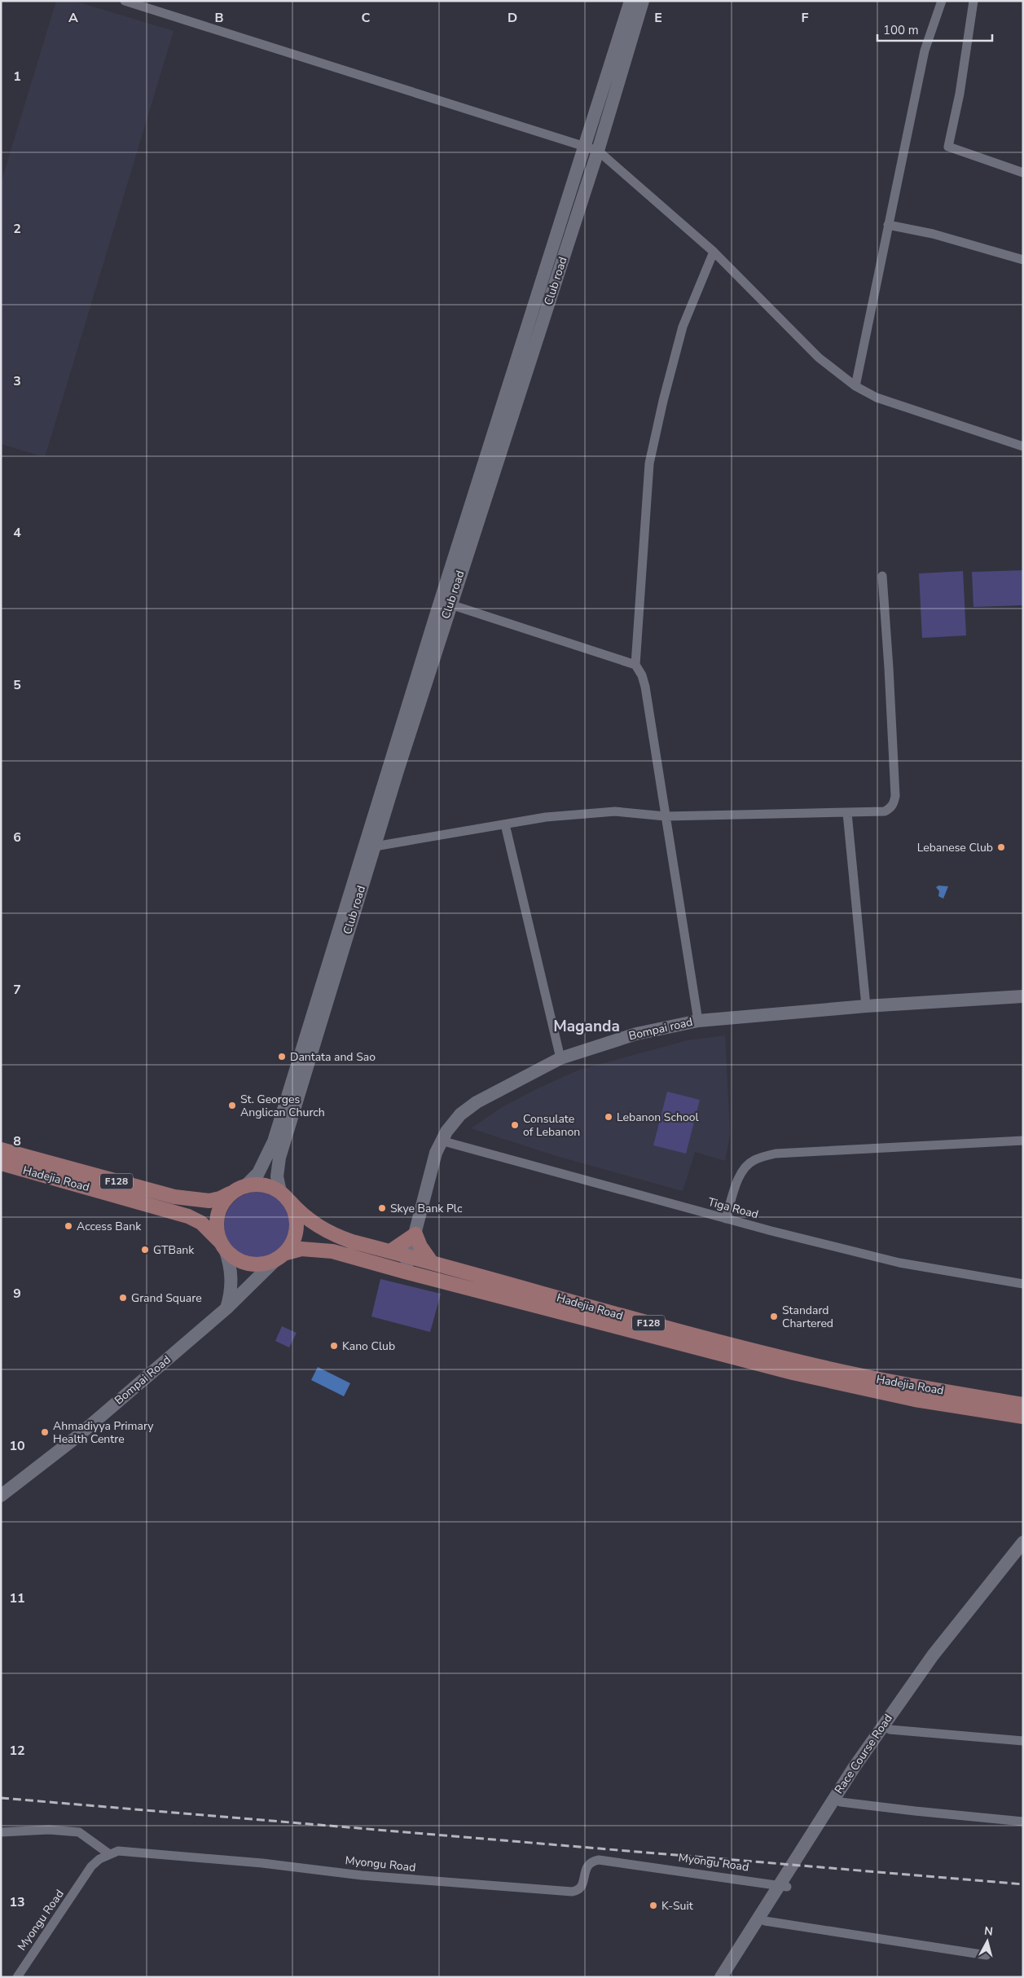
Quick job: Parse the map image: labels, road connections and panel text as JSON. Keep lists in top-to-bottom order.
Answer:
{
  "streets": {
    "main road": [
      "Club road",
      "Bompai road",
      "Hadejia Road",
      "F128",
      "Bompai Road",
      "Race Course Road"
    ],
    "street": ["Tiga Road", "Myongu Road"]
  },
  "crossings": [
    ["Club road", "Hadejia Road"],
    ["Club road", "F128"],
    ["Club road", "Bompai Road"],
    ["Bompai road", "Hadejia Road"],
    ["Bompai road", "Tiga Road"],
    ["Hadejia Road", "F128"],
    ["Hadejia Road", "Bompai Road"],
    ["F128", "Bompai Road"],
    ["Race Course Road", "Myongu Road"]
  ],
  "districts": ["Maganda"],
  "places": [
    "Lebanese Club",
    "Dantata and Sao",
    "St. Georges Anglican Church",
    "Lebanon School",
    "Consulate of Lebanon",
    "Skye Bank Plc",
    "Access Bank",
    "GTBank",
    "Grand Square",
    "Standard Chartered",
    "Kano Club",
    "Ahmadiyya Primary Health Centre",
    "K-Suit"
  ],
  "scale_bar": "100 m",
  "north": "top",
  "grid": {
    "columns": [
      "A",
      "B",
      "C",
      "D",
      "E",
      "F"
    ],
    "rows": [
      "1",
      "2",
      "3",
      "4",
      "5",
      "6",
      "7",
      "8",
      "9",
      "10",
      "11",
      "12",
      "13"
    ]
  }
}
